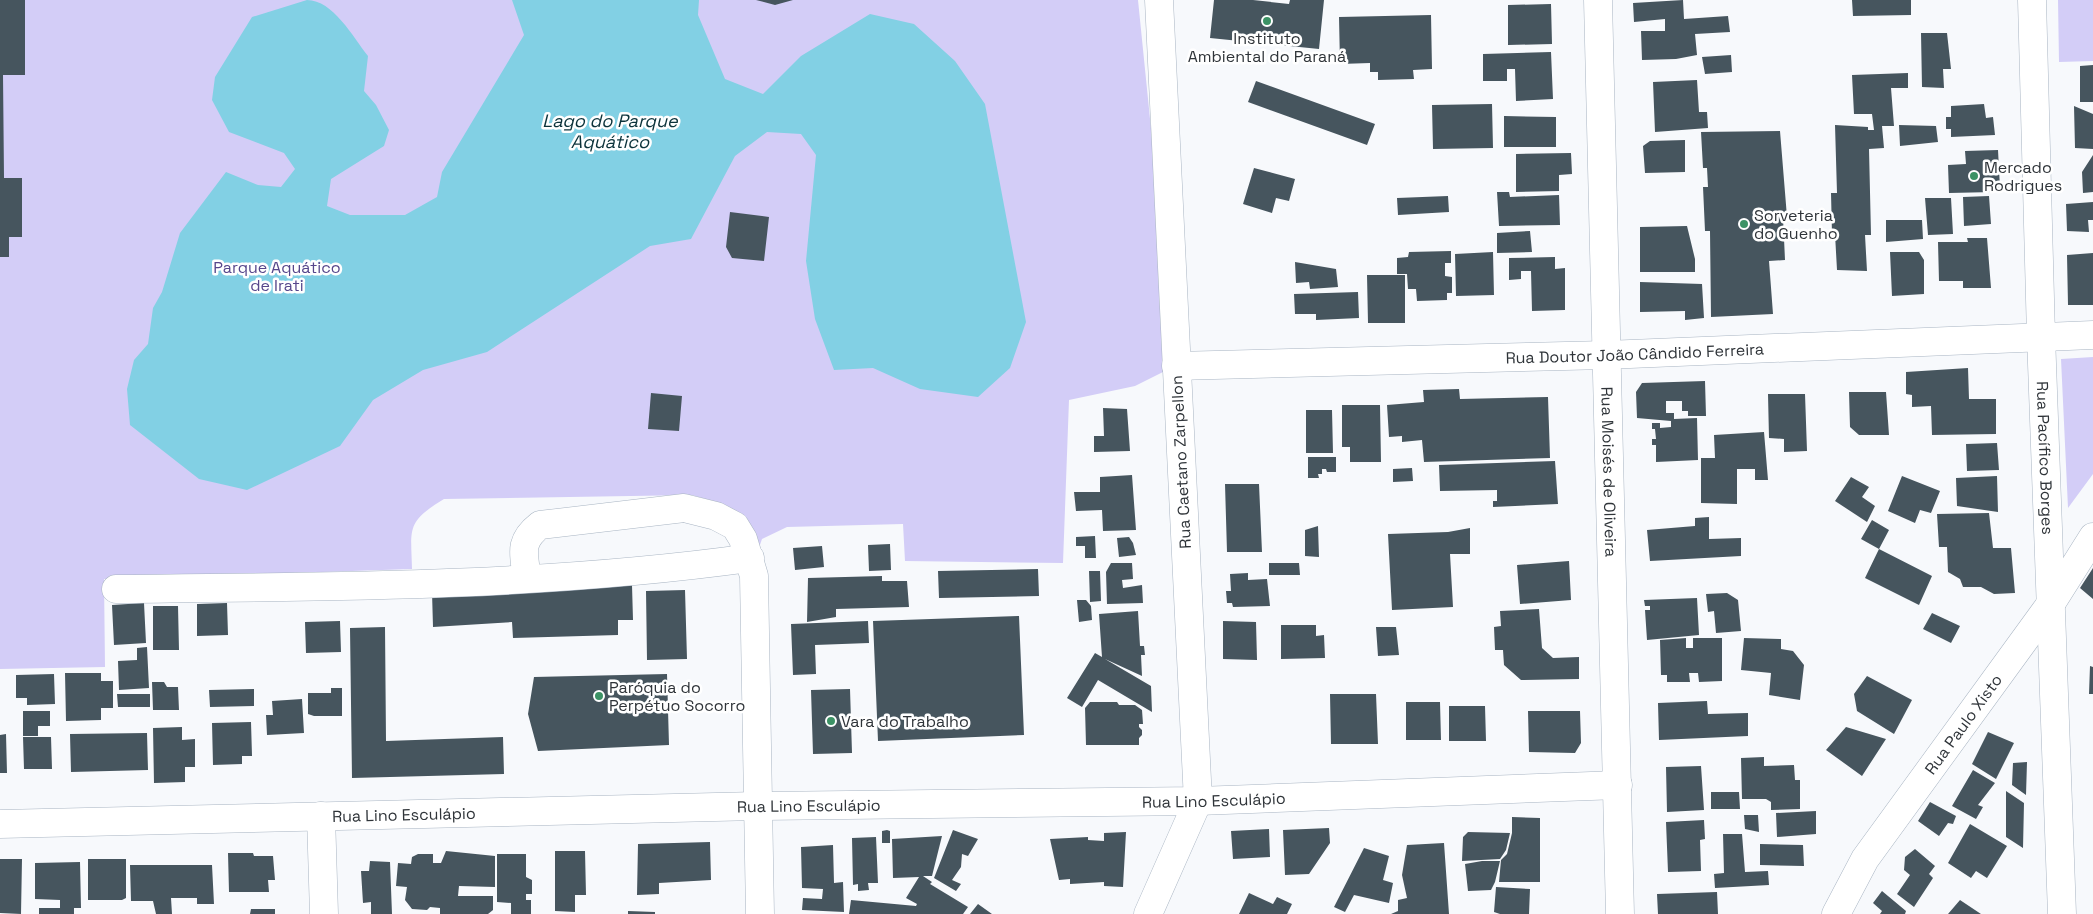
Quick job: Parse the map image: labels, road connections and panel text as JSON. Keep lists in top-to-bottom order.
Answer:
{
  "streets": {
    "street": [
      "Rua Doutor João Cândido Ferreira",
      "Rua Pacífico Borges",
      "Rua Caetano Zarpellon",
      "Rua Moisés de Oliveira",
      "Rua Paulo Xisto",
      "Rua Lino Esculápio"
    ]
  },
  "crossings": [
    ["Rua Doutor João Cândido Ferreira", "Rua Pacífico Borges"],
    ["Rua Doutor João Cândido Ferreira", "Rua Caetano Zarpellon"],
    ["Rua Doutor João Cândido Ferreira", "Rua Moisés de Oliveira"],
    ["Rua Pacífico Borges", "Rua Paulo Xisto"],
    ["Rua Caetano Zarpellon", "Rua Lino Esculápio"],
    ["Rua Moisés de Oliveira", "Rua Lino Esculápio"]
  ],
  "water": ["Lago do Parque Aquático"],
  "parks": ["Parque Aquático de Irati"],
  "places": [
    "Instituto Ambiental do Paraná",
    "Mercado Rodrigues",
    "Sorveteria do Guenho",
    "Paróquia do Perpétuo Socorro",
    "Vara do Trabalho"
  ]
}
